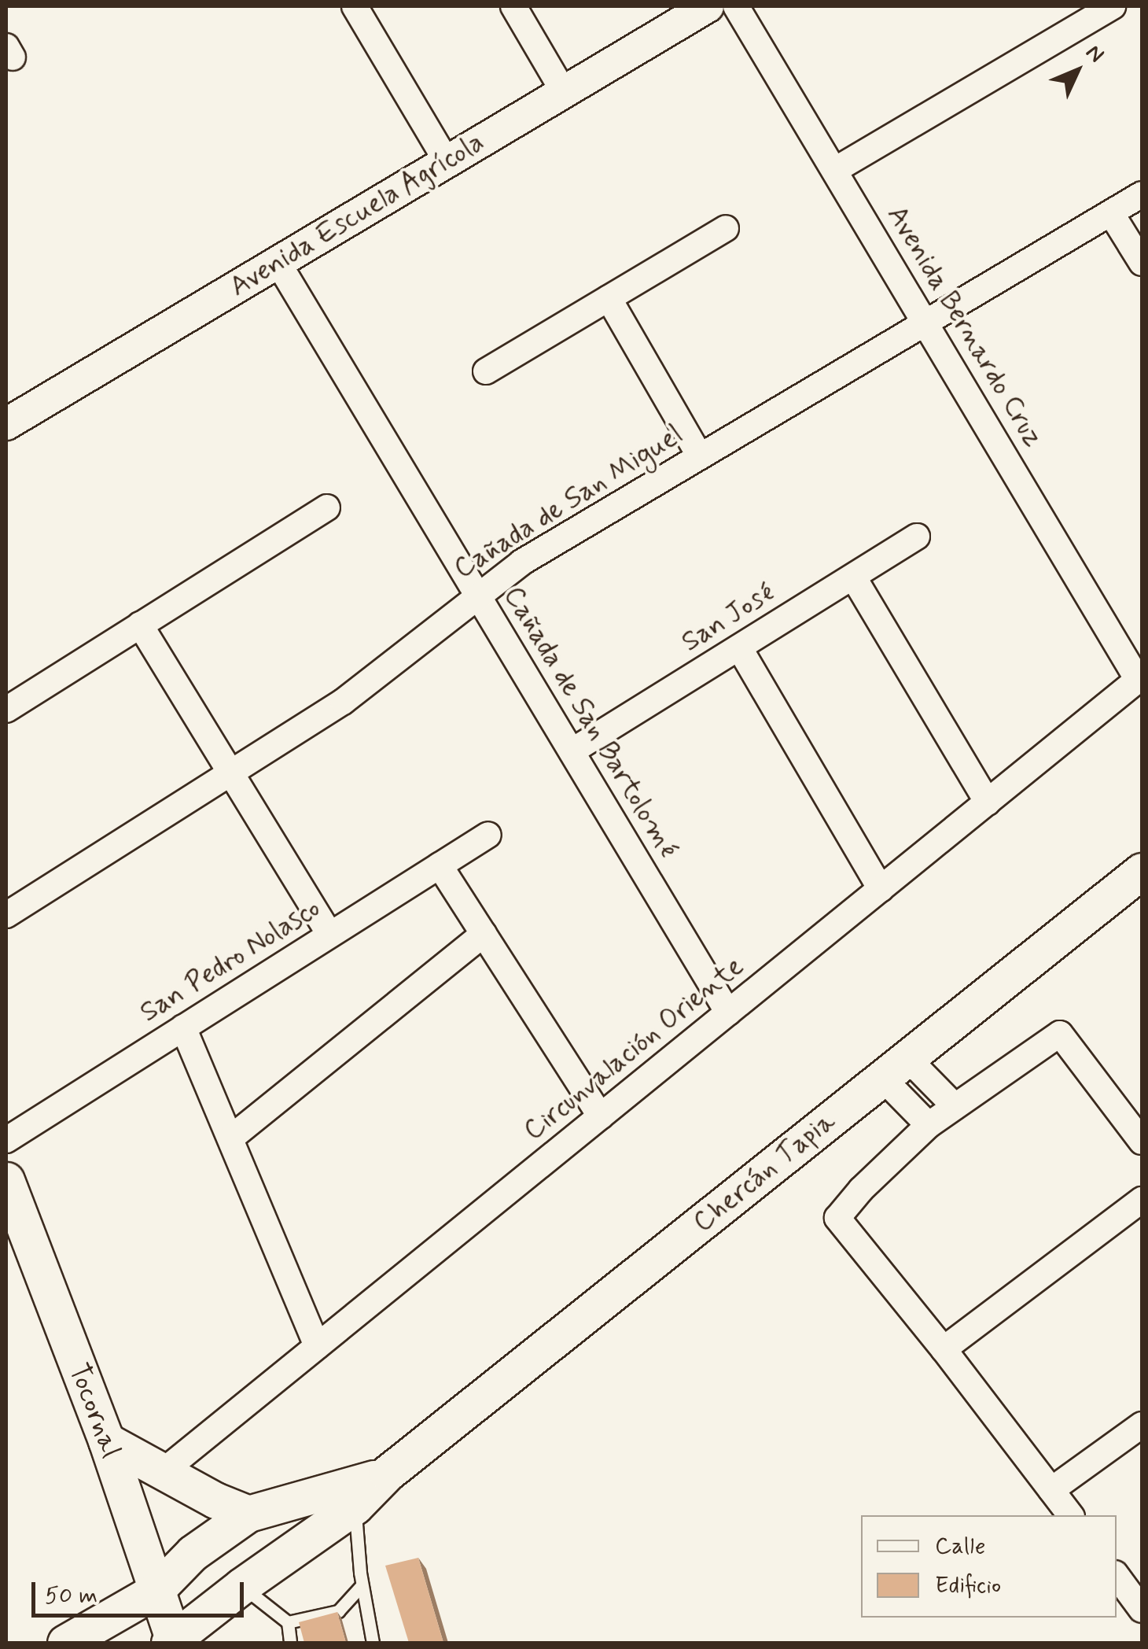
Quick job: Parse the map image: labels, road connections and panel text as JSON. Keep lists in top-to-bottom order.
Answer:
{
  "streets": {
    "main road": ["Chercán Tapia", "Tocornal"],
    "street": [
      "Avenida Escuela Agrícola",
      "Avenida Bernardo Cruz",
      "Cañada de San Miguel",
      "San José",
      "Cañada de San Bartolomé",
      "San Pedro Nolasco",
      "Circunvalación Oriente"
    ]
  },
  "crossings": [
    ["Avenida Escuela Agrícola", "Cañada de San Bartolomé"],
    ["Avenida Bernardo Cruz", "Cañada de San Miguel"],
    ["Avenida Bernardo Cruz", "Circunvalación Oriente"],
    ["Cañada de San Miguel", "Cañada de San Bartolomé"],
    ["San José", "Cañada de San Bartolomé"],
    ["Cañada de San Bartolomé", "Circunvalación Oriente"],
    ["Chercán Tapia", "Tocornal"]
  ],
  "legend": ["Calle", "Edificio"],
  "scale_bar": "50 m",
  "north": "top right"
}
